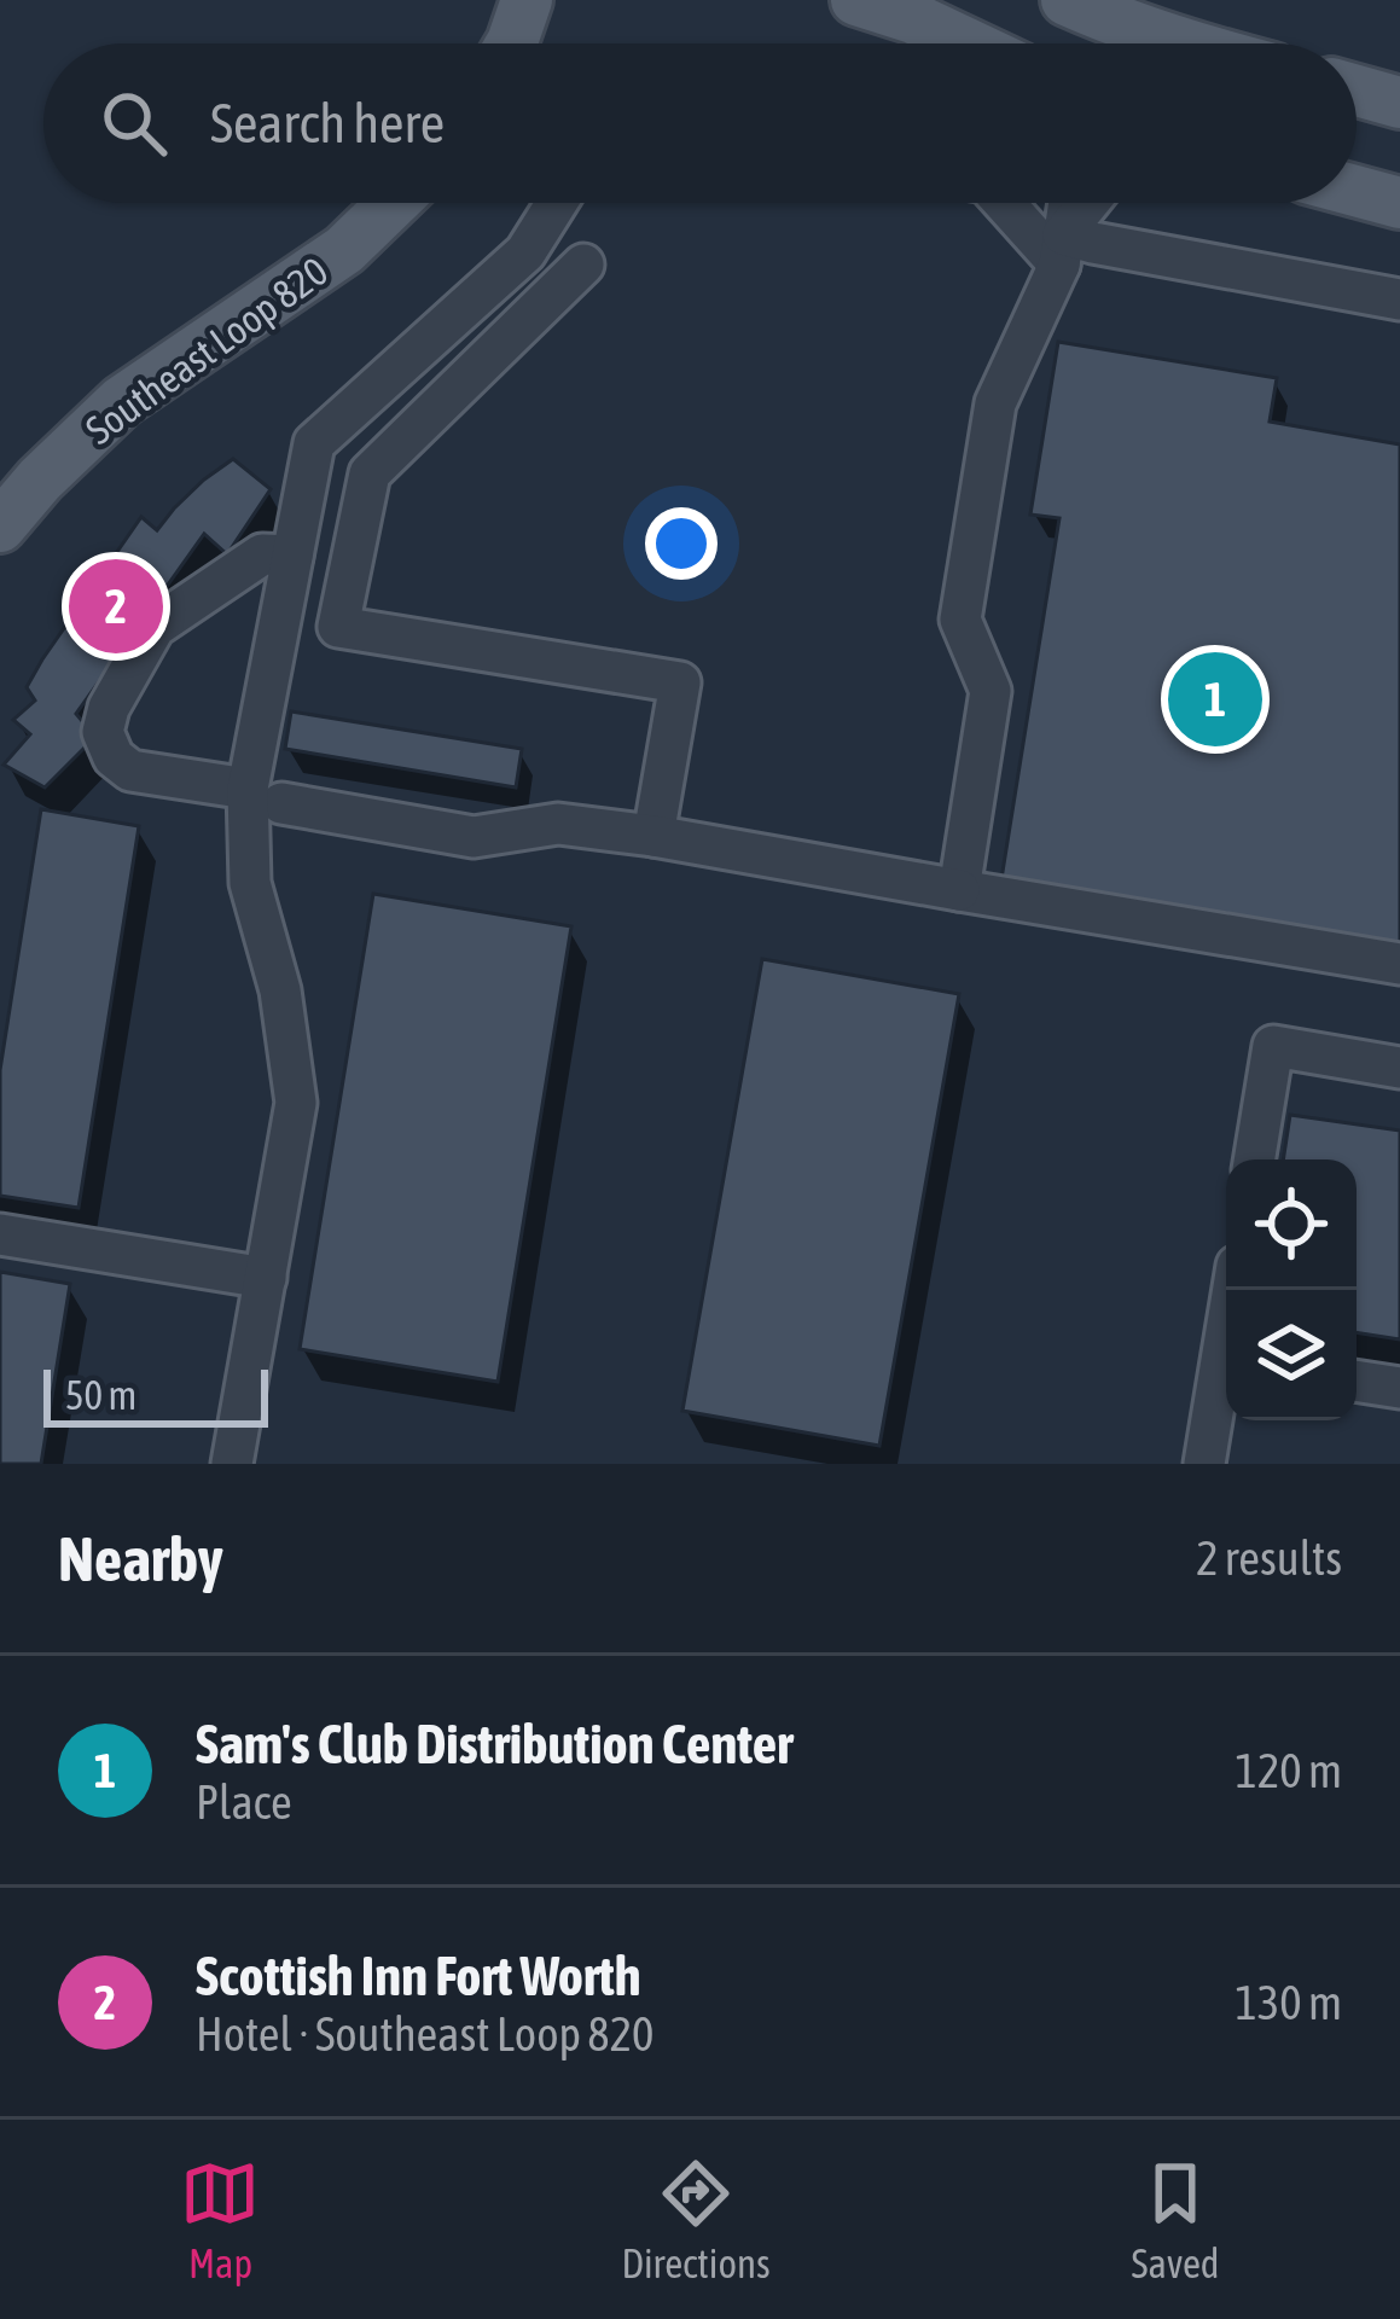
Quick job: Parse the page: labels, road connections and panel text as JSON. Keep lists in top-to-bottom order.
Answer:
{
  "streets": {
    "main road": ["Southeast Loop 820"]
  },
  "scale_bar": "50 m",
  "page": {
    "search": "Search here",
    "pins": ["2", "1"],
    "scale": "50 m",
    "heading": ["Nearby", "2 results"],
    "list": [
      {
        "mark": "1",
        "name": "Sam's Club Distribution Center",
        "note": "Place",
        "value": "120 m"
      },
      {
        "mark": "2",
        "name": "Scottish Inn Fort Worth",
        "note": "Hotel · Southeast Loop 820",
        "value": "130 m"
      }
    ],
    "nav": ["Map", "Directions", "Saved"]
  }
}
